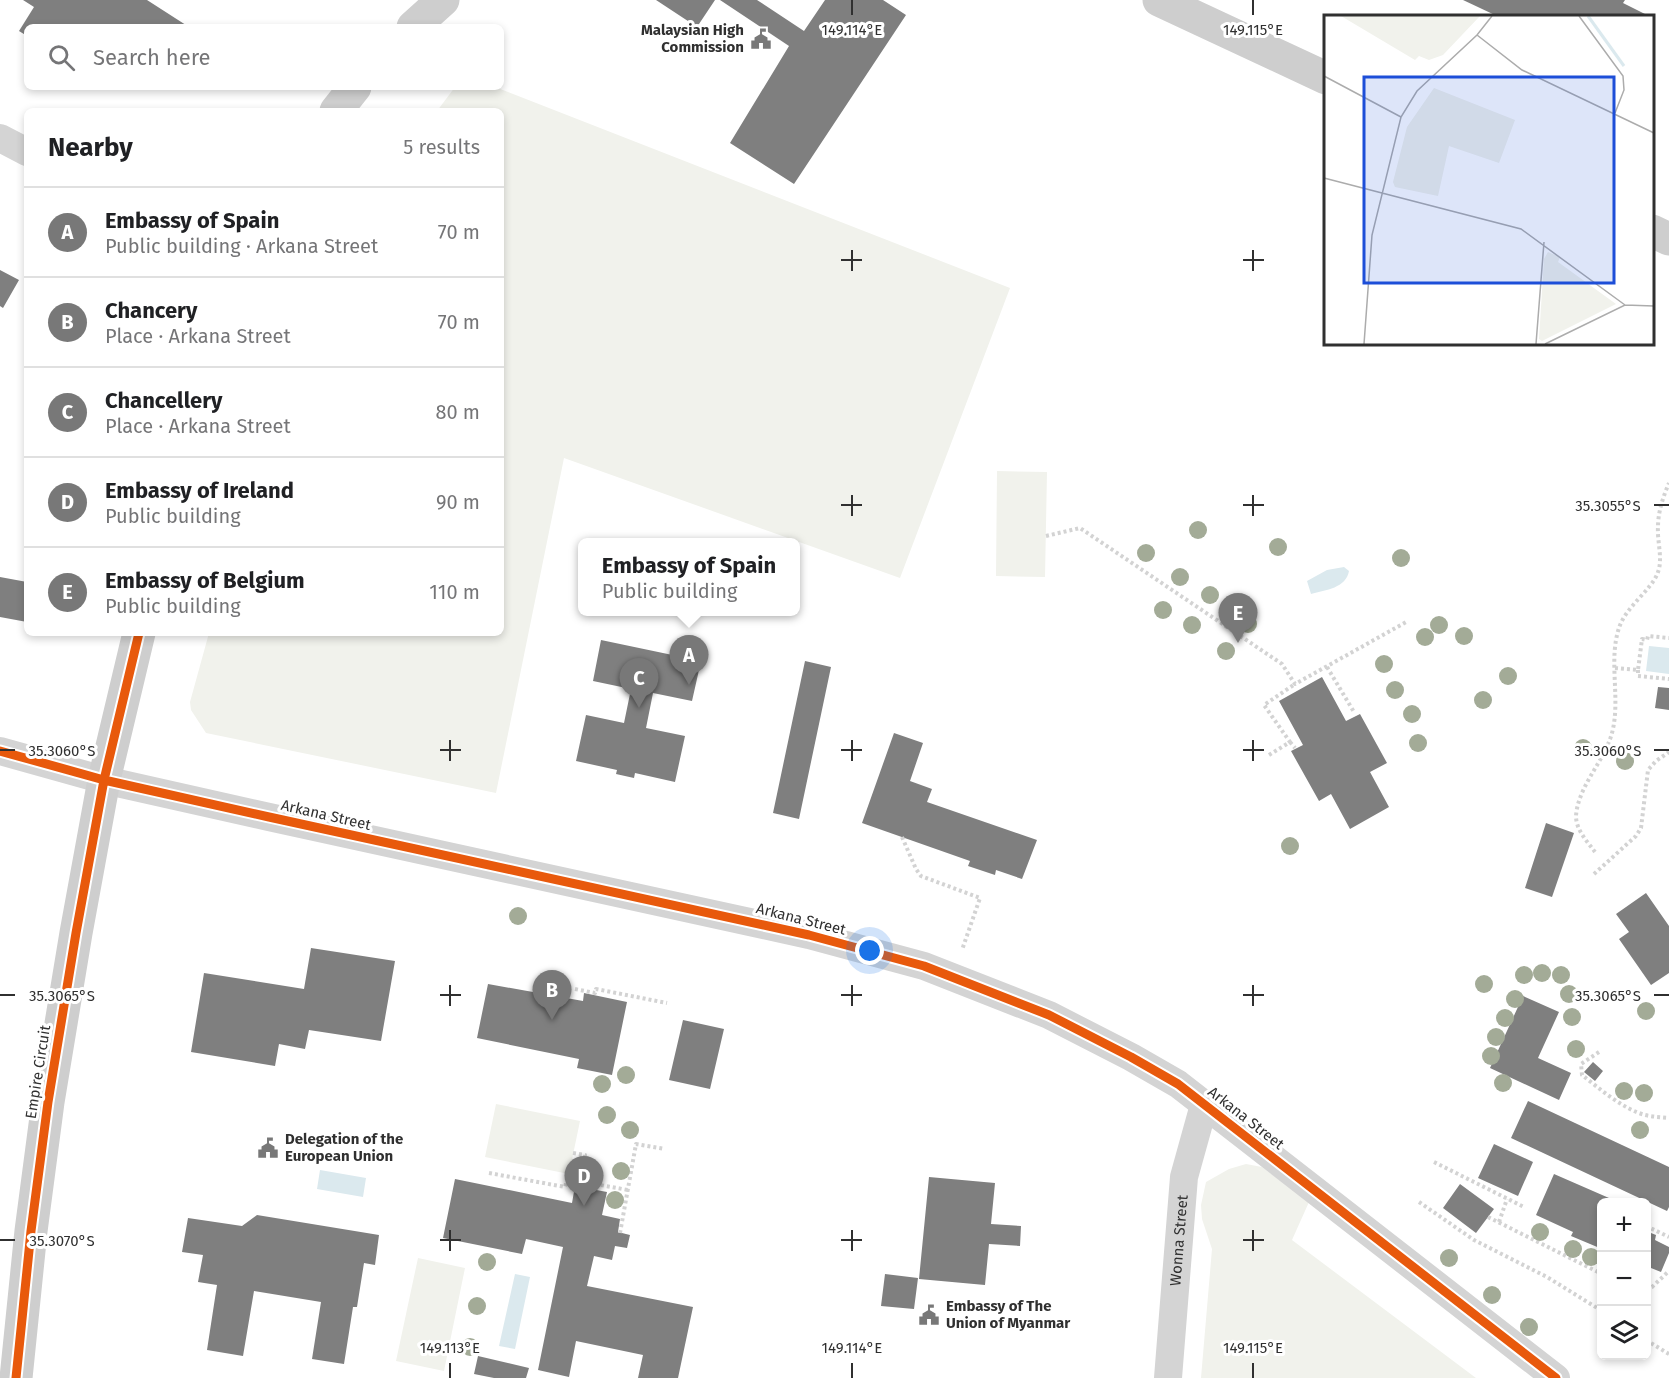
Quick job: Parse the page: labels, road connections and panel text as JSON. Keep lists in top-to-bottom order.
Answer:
{
  "streets": {
    "street": ["Arkana Street", "Empire Circuit", "Wonna Street"]
  },
  "crossings": [
    ["Arkana Street", "Empire Circuit"],
    ["Arkana Street", "Wonna Street"]
  ],
  "places": {
    "public building": ["Malaysian High Commission", "Delegation of the European Union", "Embassy of The Union of Myanmar"]
  },
  "page": {
    "search": "Search here",
    "heading": ["Nearby", "5 results"],
    "list": [
      {
        "mark": "A",
        "name": "Embassy of Spain",
        "note": "Public building · Arkana Street",
        "value": "70 m"
      },
      {
        "mark": "B",
        "name": "Chancery",
        "note": "Place · Arkana Street",
        "value": "70 m"
      },
      {
        "mark": "C",
        "name": "Chancellery",
        "note": "Place · Arkana Street",
        "value": "80 m"
      },
      {
        "mark": "D",
        "name": "Embassy of Ireland",
        "note": "Public building",
        "value": "90 m"
      },
      {
        "mark": "E",
        "name": "Embassy of Belgium",
        "note": "Public building",
        "value": "110 m"
      }
    ],
    "popup": ["Embassy of Spain", "Public building"],
    "pins": [
      "E",
      "A",
      "C",
      "B",
      "D"
    ],
    "map_buttons": ["+", "−"]
  },
  "coordinates": [
    "149.114°E",
    "149.115°E",
    "35.3055°S",
    "35.3060°S",
    "35.3065°S",
    "35.3070°S",
    "149.113°E"
  ]
}
